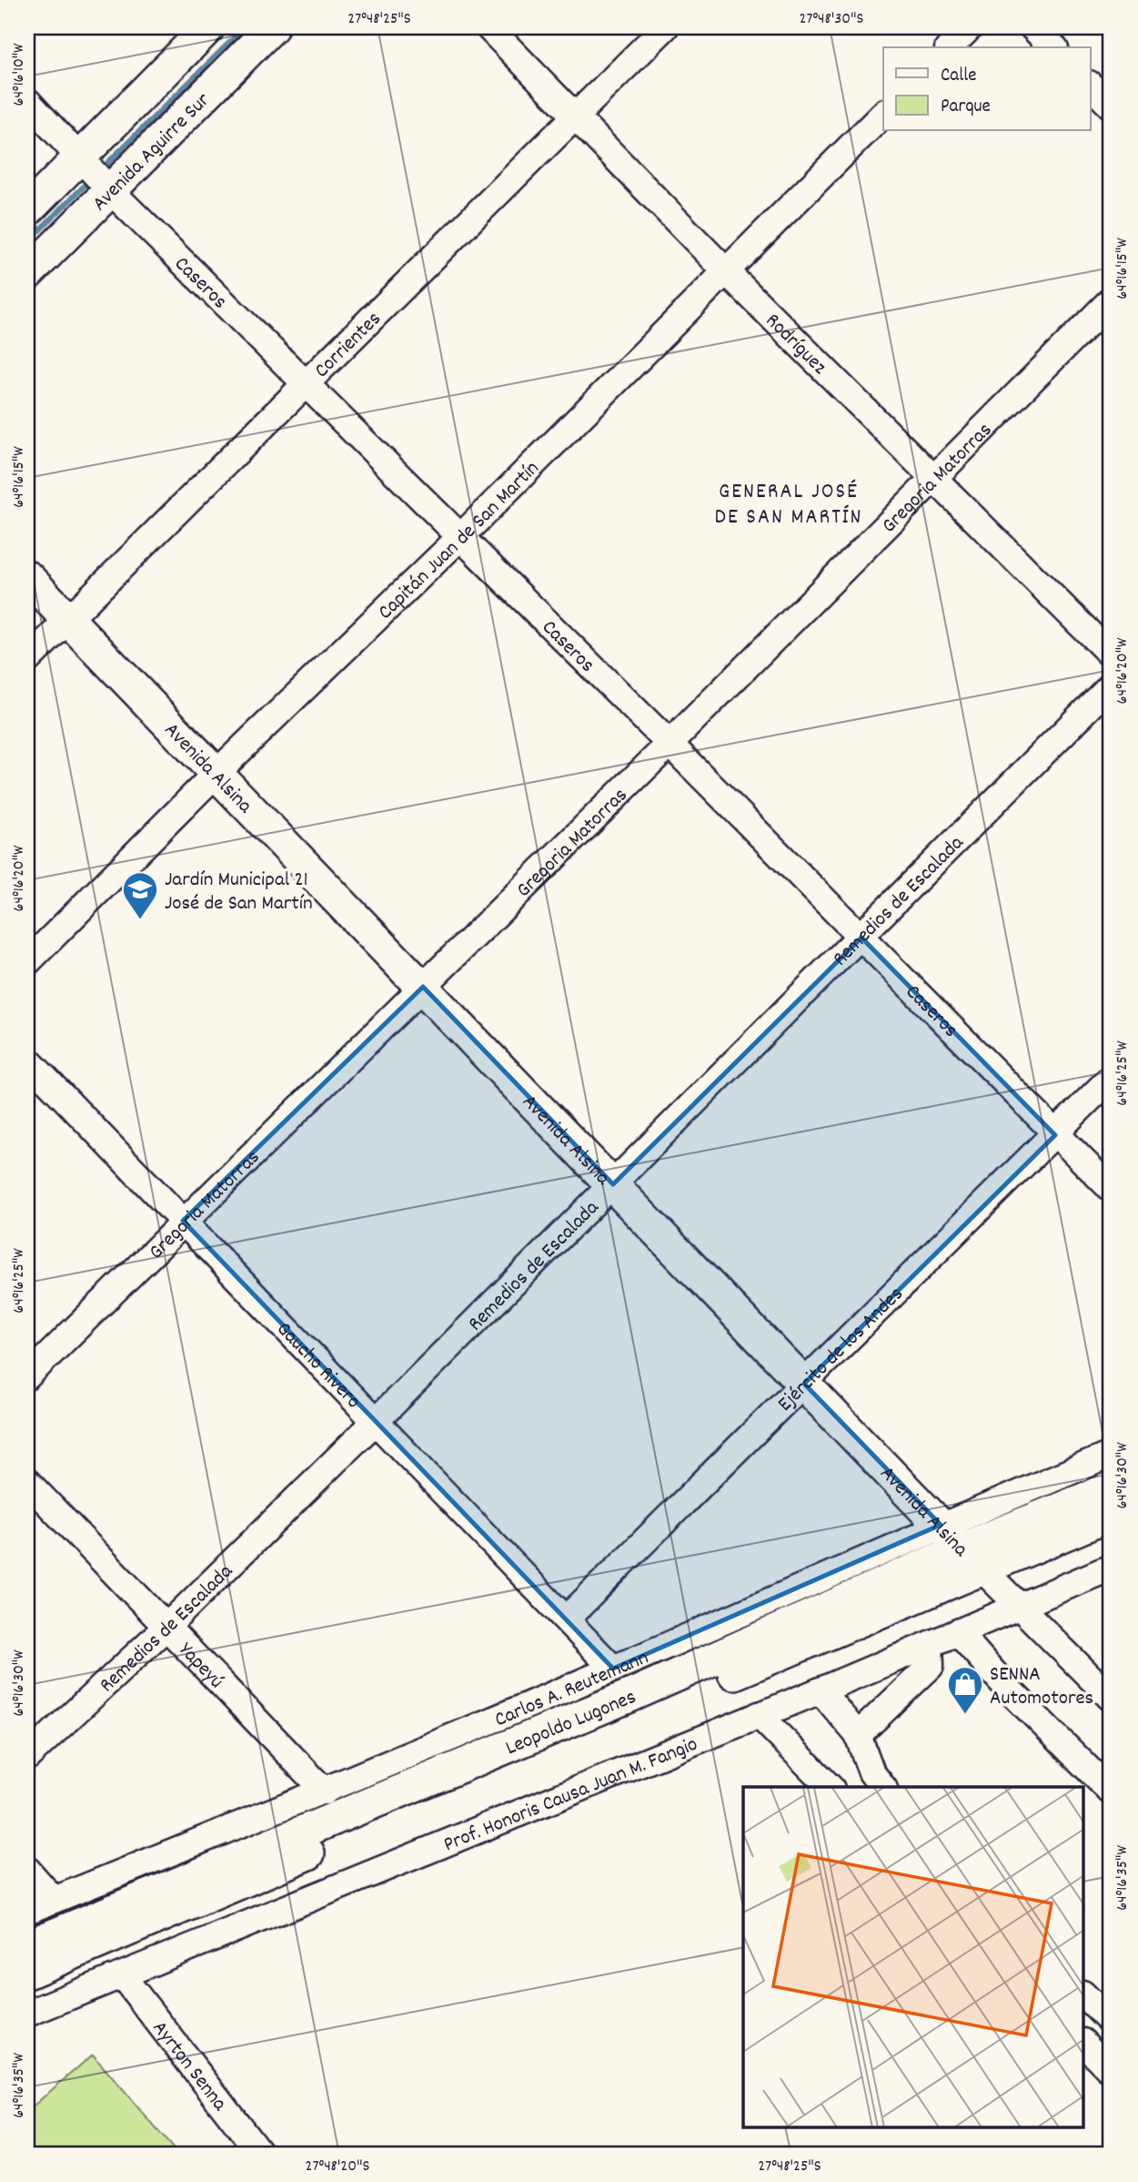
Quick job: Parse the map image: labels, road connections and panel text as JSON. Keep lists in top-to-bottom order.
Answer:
{
  "streets": {
    "main road": ["Avenida Aguirre Sur", "Avenida Alsina", "Leopoldo Lugones"],
    "street": [
      "Caseros",
      "Corrientes",
      "Rodríguez",
      "Gregoria Matorras",
      "Capitán Juan de San Martín",
      "Remedios de Escalada",
      "Ejército de los Andes",
      "Gaucho Rivero",
      "Yapeyú",
      "Carlos A. Reutemann",
      "Prof. Honoris Causa Juan M. Fangio",
      "Ayrton Senna"
    ]
  },
  "crossings": [
    ["Avenida Aguirre Sur", "Caseros"],
    ["Caseros", "Corrientes"],
    ["Caseros", "Gregoria Matorras"],
    ["Caseros", "Capitán Juan de San Martín"],
    ["Caseros", "Remedios de Escalada"],
    ["Caseros", "Ejército de los Andes"],
    ["Corrientes", "Rodríguez"],
    ["Corrientes", "Avenida Alsina"],
    ["Rodríguez", "Gregoria Matorras"],
    ["Rodríguez", "Capitán Juan de San Martín"],
    ["Gregoria Matorras", "Avenida Alsina"],
    ["Gregoria Matorras", "Gaucho Rivero"],
    ["Capitán Juan de San Martín", "Avenida Alsina"],
    ["Avenida Alsina", "Remedios de Escalada"],
    ["Avenida Alsina", "Ejército de los Andes"],
    ["Avenida Alsina", "Carlos A. Reutemann"],
    ["Avenida Alsina", "Leopoldo Lugones"],
    ["Avenida Alsina", "Prof. Honoris Causa Juan M. Fangio"],
    ["Remedios de Escalada", "Gaucho Rivero"],
    ["Remedios de Escalada", "Yapeyú"],
    ["Ejército de los Andes", "Gaucho Rivero"],
    ["Gaucho Rivero", "Carlos A. Reutemann"],
    ["Yapeyú", "Carlos A. Reutemann"],
    ["Prof. Honoris Causa Juan M. Fangio", "Ayrton Senna"]
  ],
  "districts": ["GENERAL JOSÉ DE SAN MARTÍN"],
  "places": {
    "school or university": ["Jardín Municipal 21 José de San Martín"],
    "shop": ["SENNA Automotores"]
  },
  "legend": ["Calle", "Parque"],
  "coordinates": [
    "27°48'25\"S",
    "27°48'30\"S",
    "64°16'10\"W",
    "64°16'15\"W",
    "64°16'20\"W",
    "64°16'25\"W",
    "64°16'30\"W",
    "64°16'35\"W",
    "27°48'20\"S"
  ]
}
